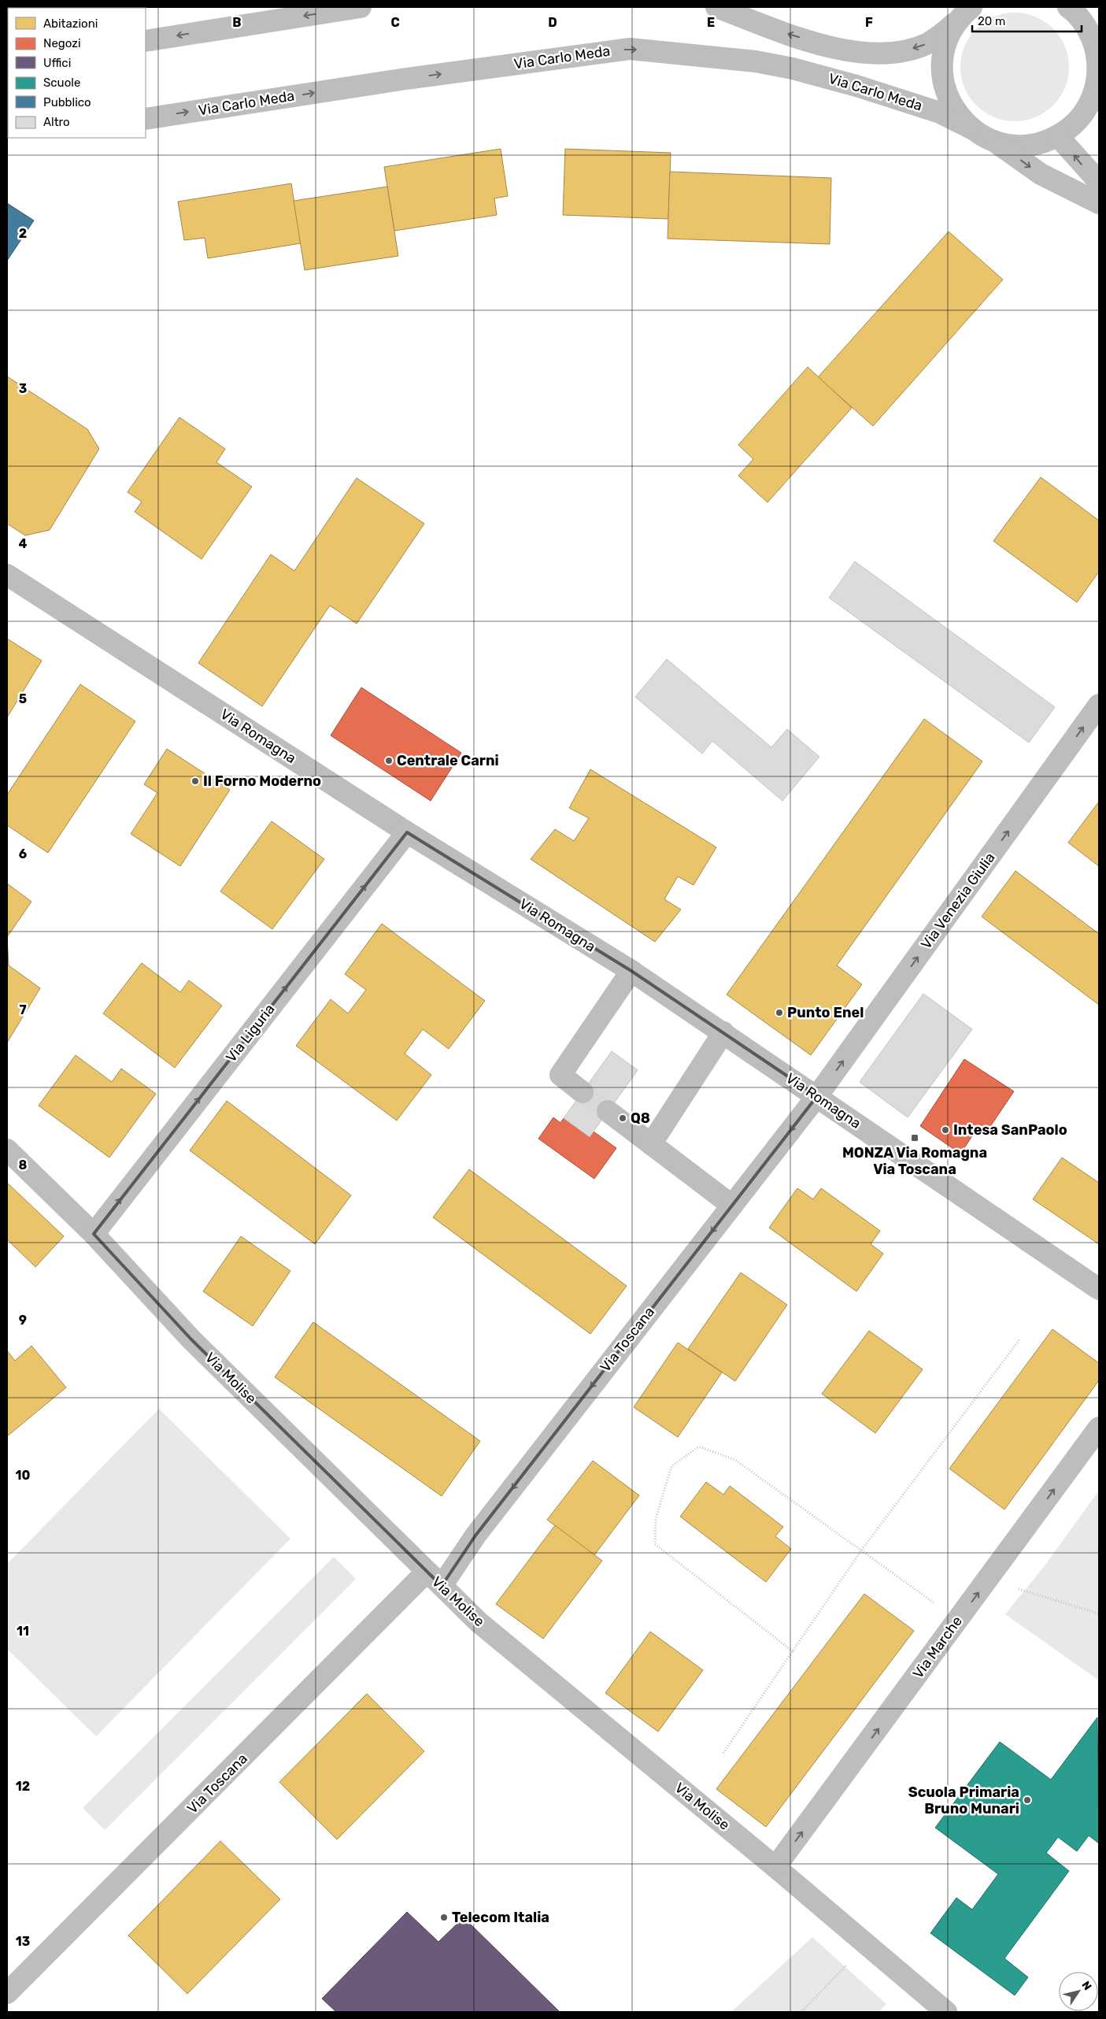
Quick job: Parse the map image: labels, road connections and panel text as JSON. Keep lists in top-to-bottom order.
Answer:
{
  "streets": {
    "street": [
      "Via Carlo Meda",
      "Via Romagna",
      "Via Venezia Giulia",
      "Via Liguria",
      "Via Toscana",
      "Via Molise",
      "Via Marche"
    ]
  },
  "crossings": [
    ["Via Romagna", "Via Venezia Giulia"],
    ["Via Romagna", "Via Liguria"],
    ["Via Romagna", "Via Toscana"],
    ["Via Venezia Giulia", "Via Toscana"],
    ["Via Liguria", "Via Molise"],
    ["Via Toscana", "Via Molise"],
    ["Via Molise", "Via Marche"]
  ],
  "one_way": [
    "Via Venezia Giulia",
    "Via Liguria",
    "Via Toscana",
    "Via Marche"
  ],
  "places": {
    "other": [
      "Centrale Carni",
      "Il Forno Moderno",
      "Punto Enel",
      "Q8",
      "Intesa SanPaolo",
      "Scuola Primaria Bruno Munari",
      "Telecom Italia"
    ],
    "transit": ["MONZA Via Romagna Via Toscana"]
  },
  "legend": [
    "Abitazioni",
    "Negozi",
    "Uffici",
    "Scuole",
    "Pubblico",
    "Altro"
  ],
  "scale_bar": "20 m",
  "north": "top right",
  "grid": {
    "columns": [
      "B",
      "C",
      "D",
      "E",
      "F"
    ],
    "rows": [
      "2",
      "3",
      "4",
      "5",
      "6",
      "7",
      "8",
      "9",
      "10",
      "11",
      "12",
      "13"
    ]
  }
}
